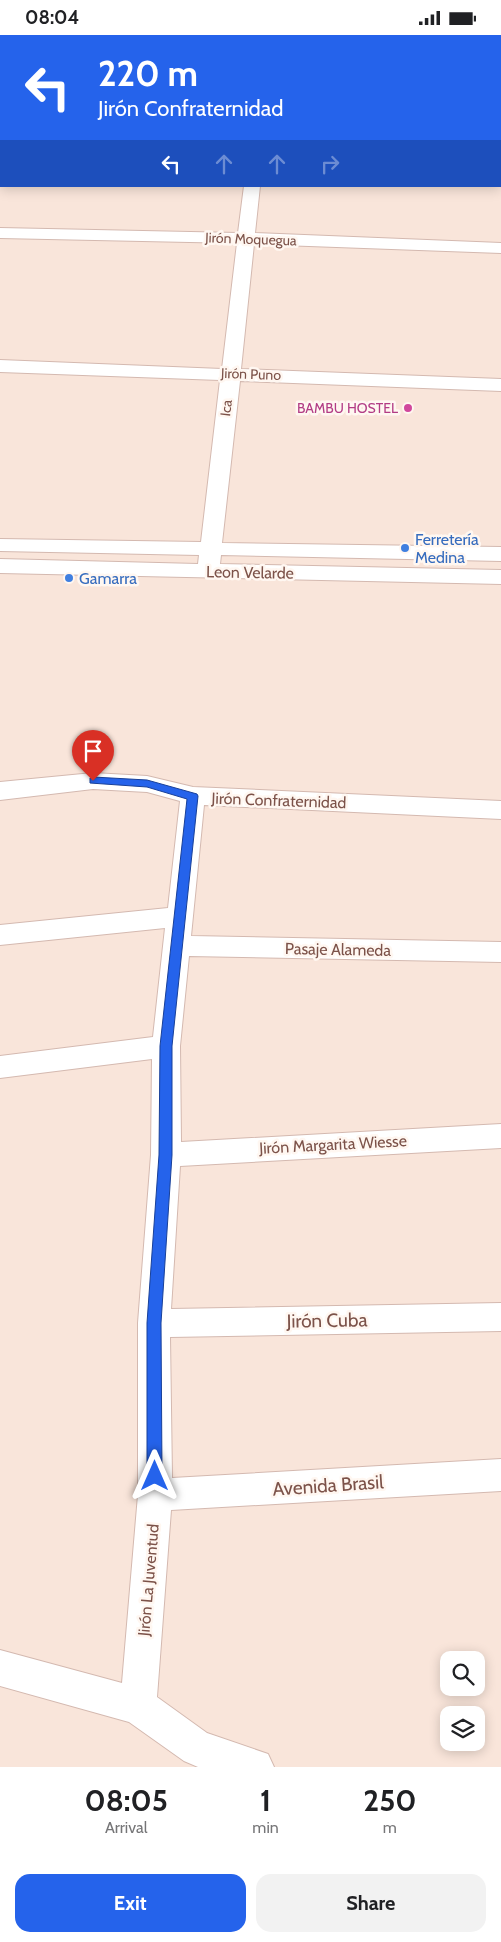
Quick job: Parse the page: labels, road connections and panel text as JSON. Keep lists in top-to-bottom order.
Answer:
{
  "streets": {
    "street": [
      "Jirón Moquegua",
      "Jirón Puno",
      "Ica",
      "Leon Velarde",
      "Jirón Confraternidad",
      "Pasaje Alameda",
      "Jirón Margarita Wiesse",
      "Jirón Cuba",
      "Avenida Brasil",
      "Jirón La Juventud"
    ]
  },
  "crossings": [
    ["Jirón Moquegua", "Ica"],
    ["Jirón Puno", "Ica"],
    ["Ica", "Leon Velarde"],
    ["Jirón Confraternidad", "Jirón La Juventud"],
    ["Pasaje Alameda", "Jirón La Juventud"],
    ["Jirón Margarita Wiesse", "Jirón La Juventud"],
    ["Jirón Cuba", "Jirón La Juventud"],
    ["Avenida Brasil", "Jirón La Juventud"]
  ],
  "places": ["BAMBU HOSTEL", "Ferretería Medina", "Gamarra"],
  "page": {
    "status": "08:04",
    "turn": ["220 m", "Jirón Confraternidad"],
    "eta": [
      "08:05",
      "Arrival",
      "1",
      "min",
      "250",
      "m"
    ],
    "buttons": ["Exit", "Share"]
  }
}
